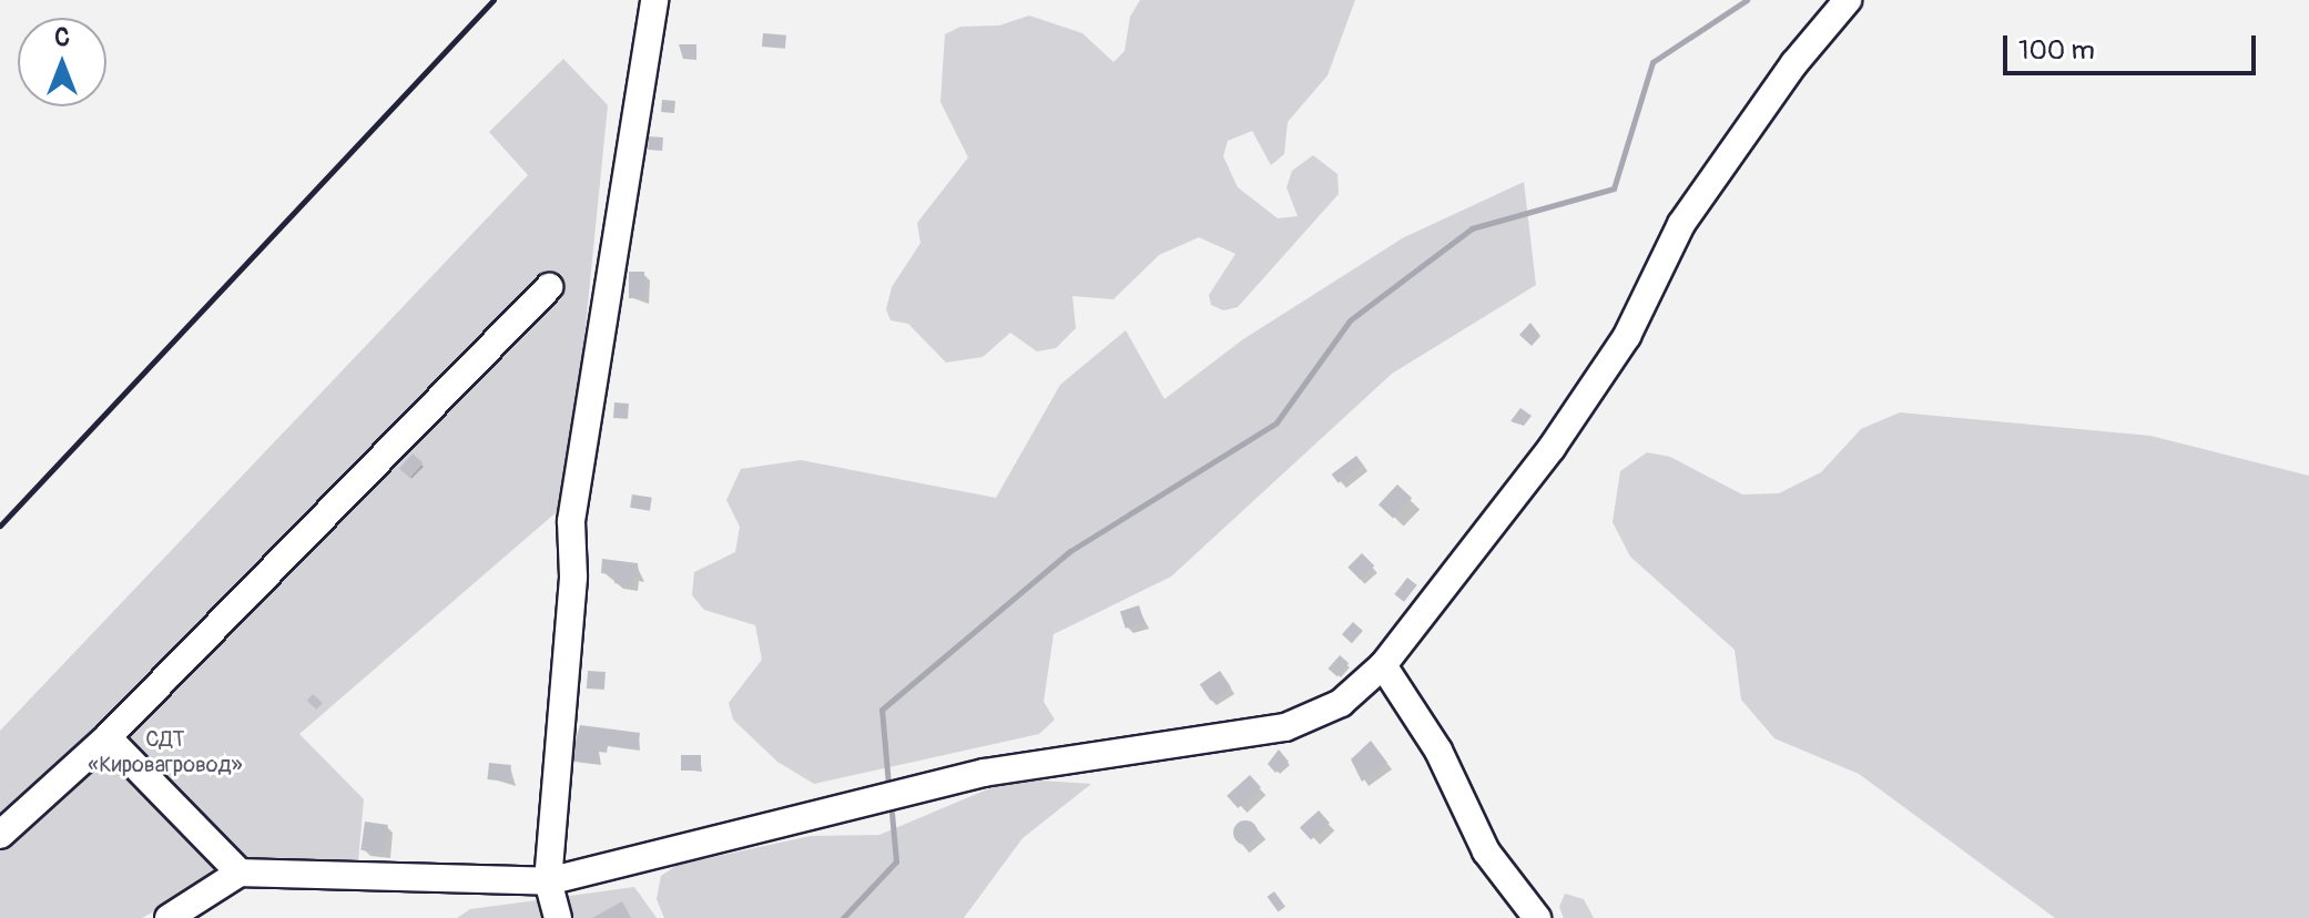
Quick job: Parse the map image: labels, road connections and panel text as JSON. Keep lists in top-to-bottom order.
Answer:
{
  "parks": ["СДТ «Кировагровод»"],
  "scale_bar": "100 m",
  "north": "top"
}
